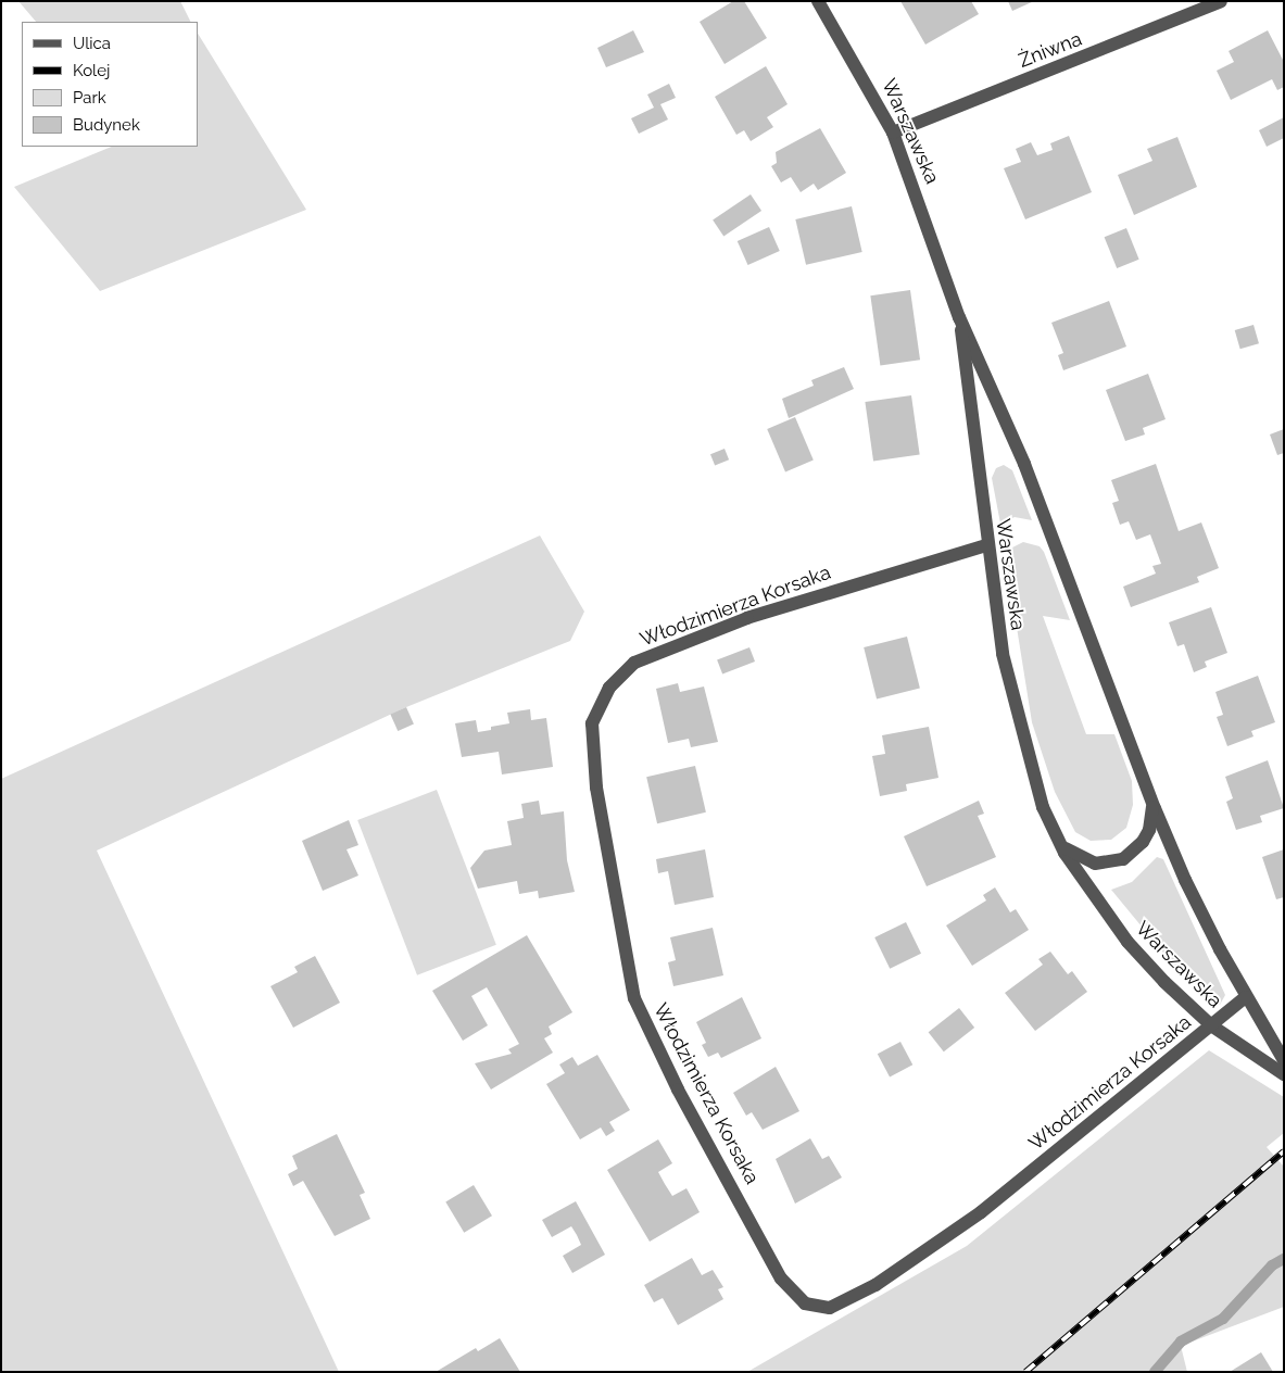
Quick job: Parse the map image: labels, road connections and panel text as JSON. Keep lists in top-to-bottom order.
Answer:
{
  "streets": {
    "street": ["Żniwna", "Warszawska", "Włodzimierza Korsaka"]
  },
  "crossings": [
    ["Żniwna", "Warszawska"],
    ["Warszawska", "Włodzimierza Korsaka"]
  ],
  "legend": [
    "Ulica",
    "Kolej",
    "Park",
    "Budynek"
  ]
}
